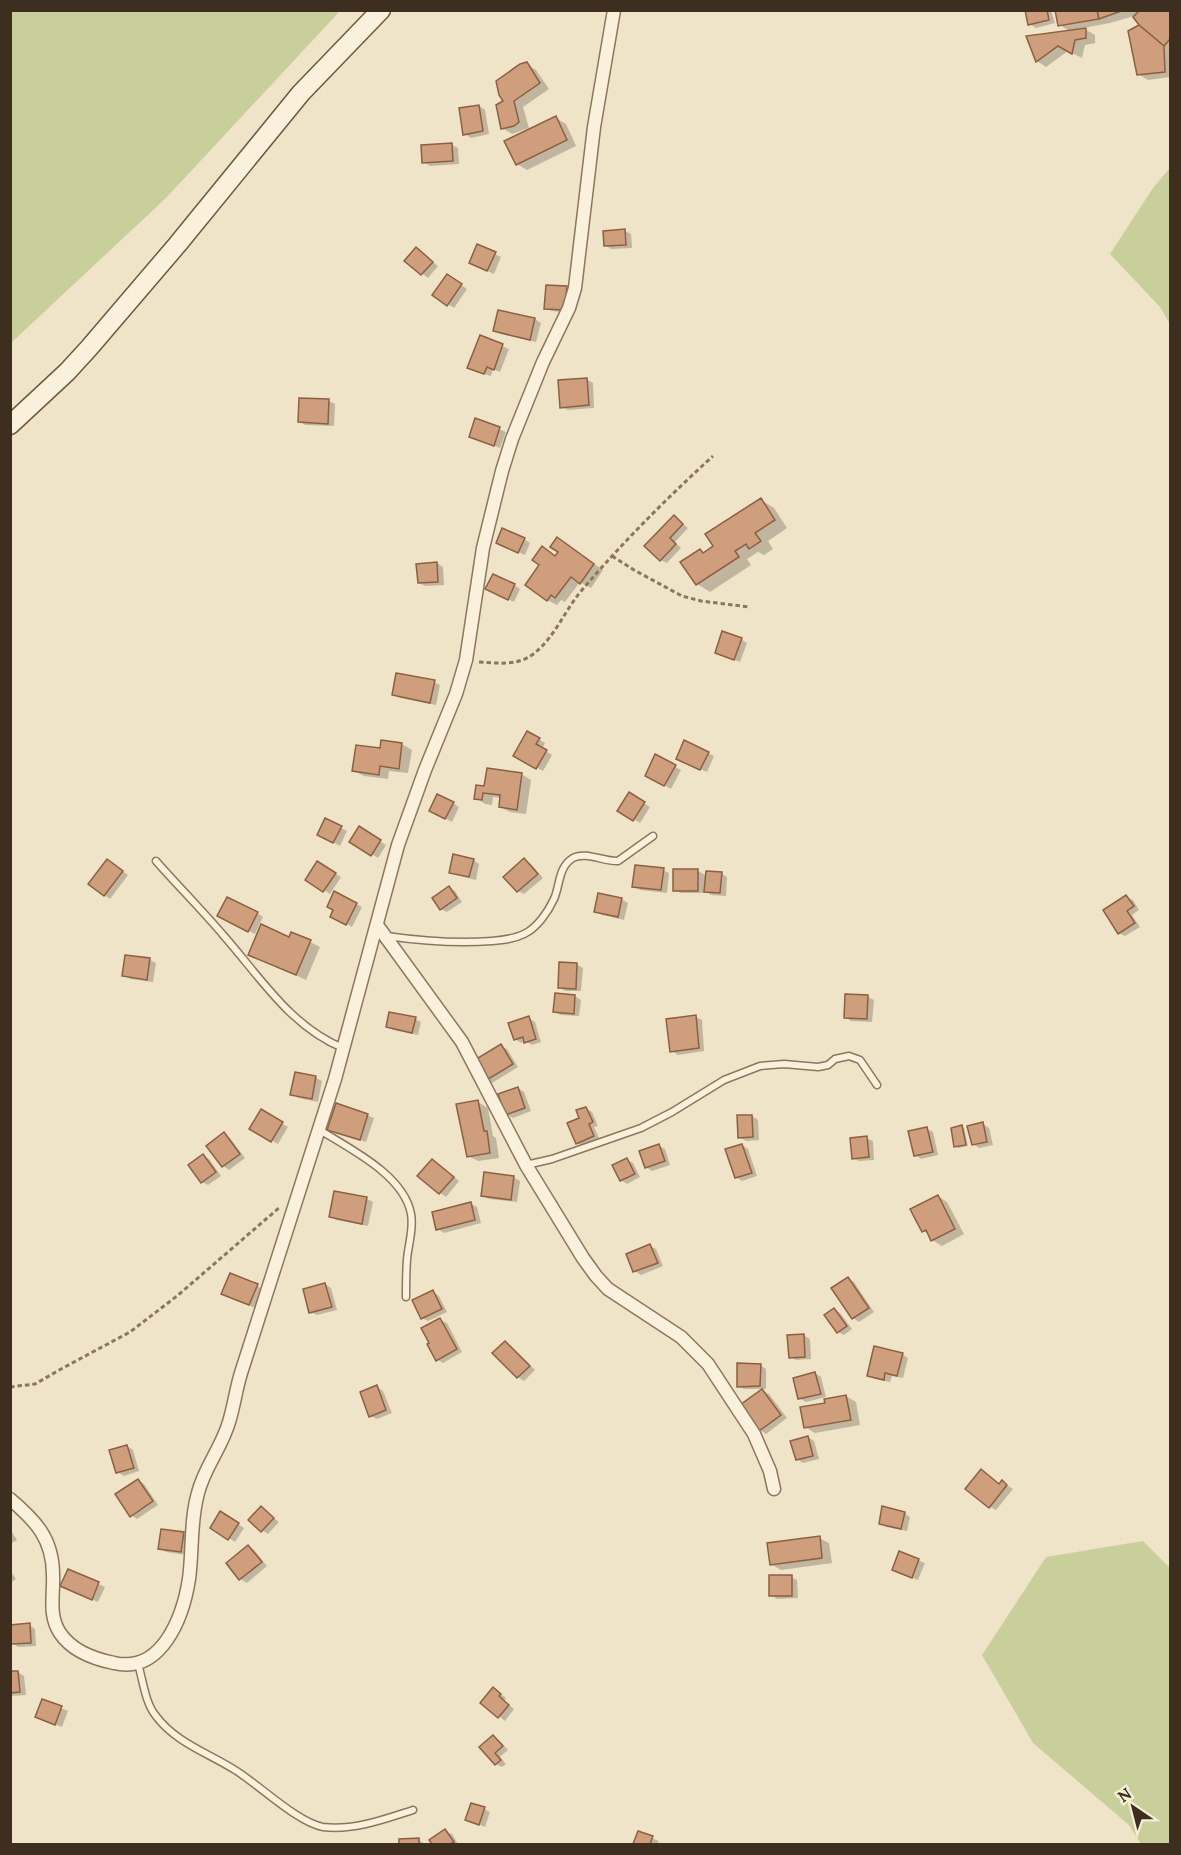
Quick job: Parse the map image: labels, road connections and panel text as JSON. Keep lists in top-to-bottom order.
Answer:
{
  "north": "top left"
}
